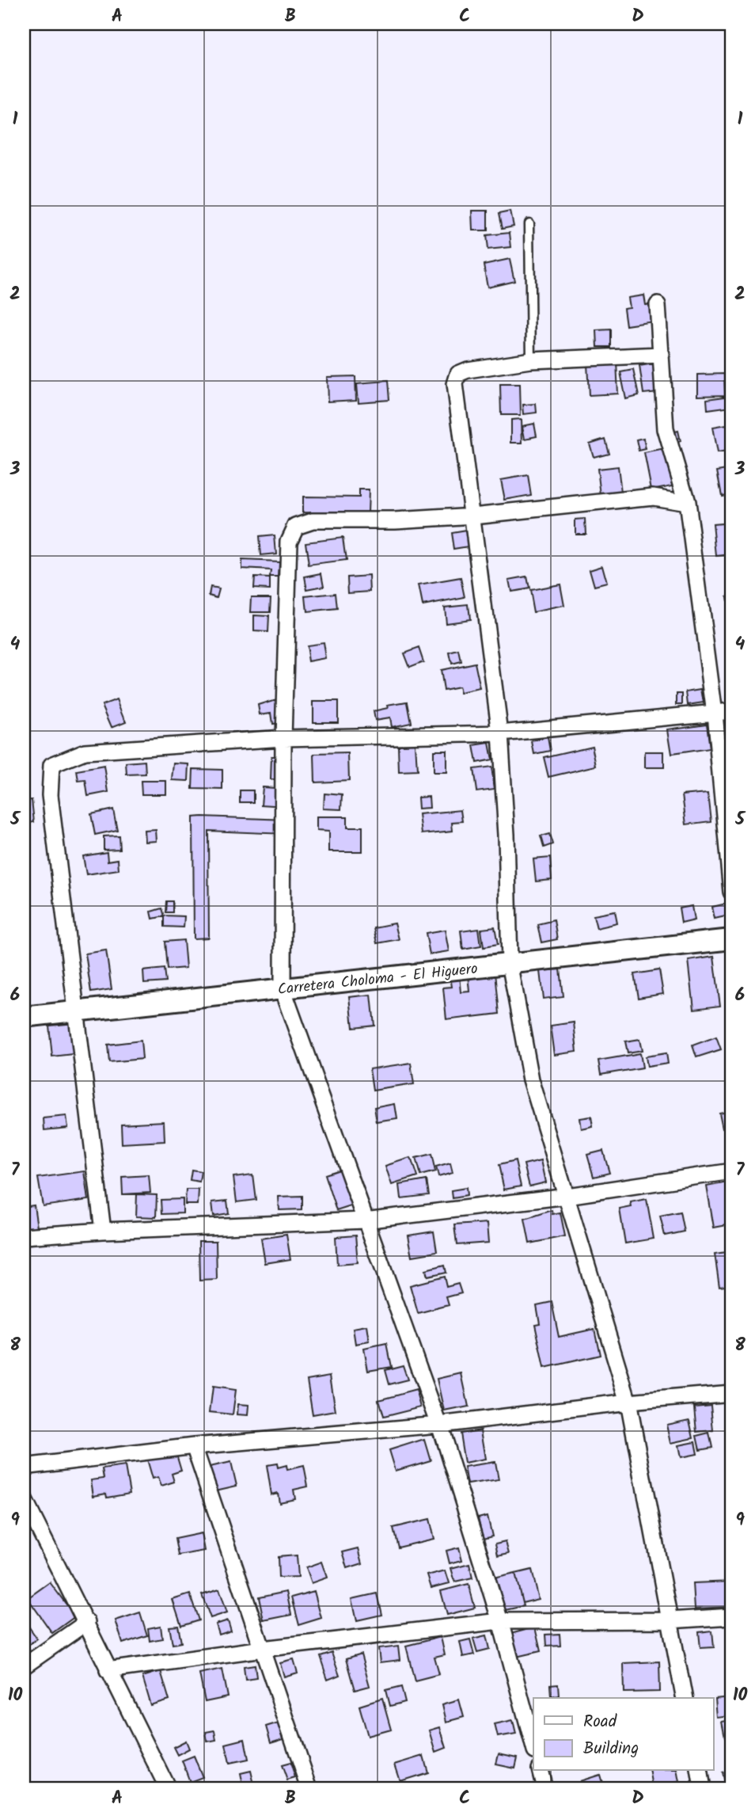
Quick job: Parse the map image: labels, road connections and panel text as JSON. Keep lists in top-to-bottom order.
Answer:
{
  "streets": {
    "street": ["Carretera Choloma - El Higuero"]
  },
  "legend": ["Road", "Building"],
  "grid": {
    "columns": [
      "A",
      "B",
      "C",
      "D"
    ],
    "rows": [
      "1",
      "2",
      "3",
      "4",
      "5",
      "6",
      "7",
      "8",
      "9",
      "10"
    ]
  }
}
